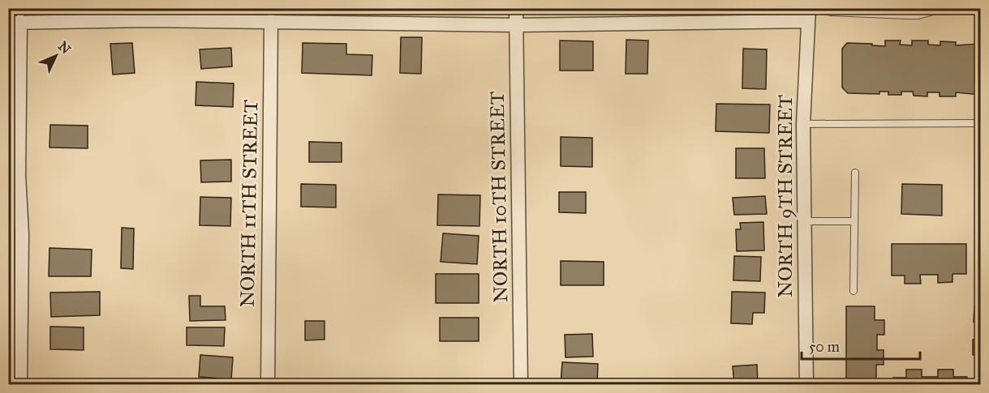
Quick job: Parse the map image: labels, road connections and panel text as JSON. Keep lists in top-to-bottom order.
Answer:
{
  "streets": {
    "street": ["NORTH 9TH STREET", "NORTH 10TH STREET", "NORTH 11TH STREET"]
  },
  "scale_bar": "50 m",
  "north": "top right"
}
